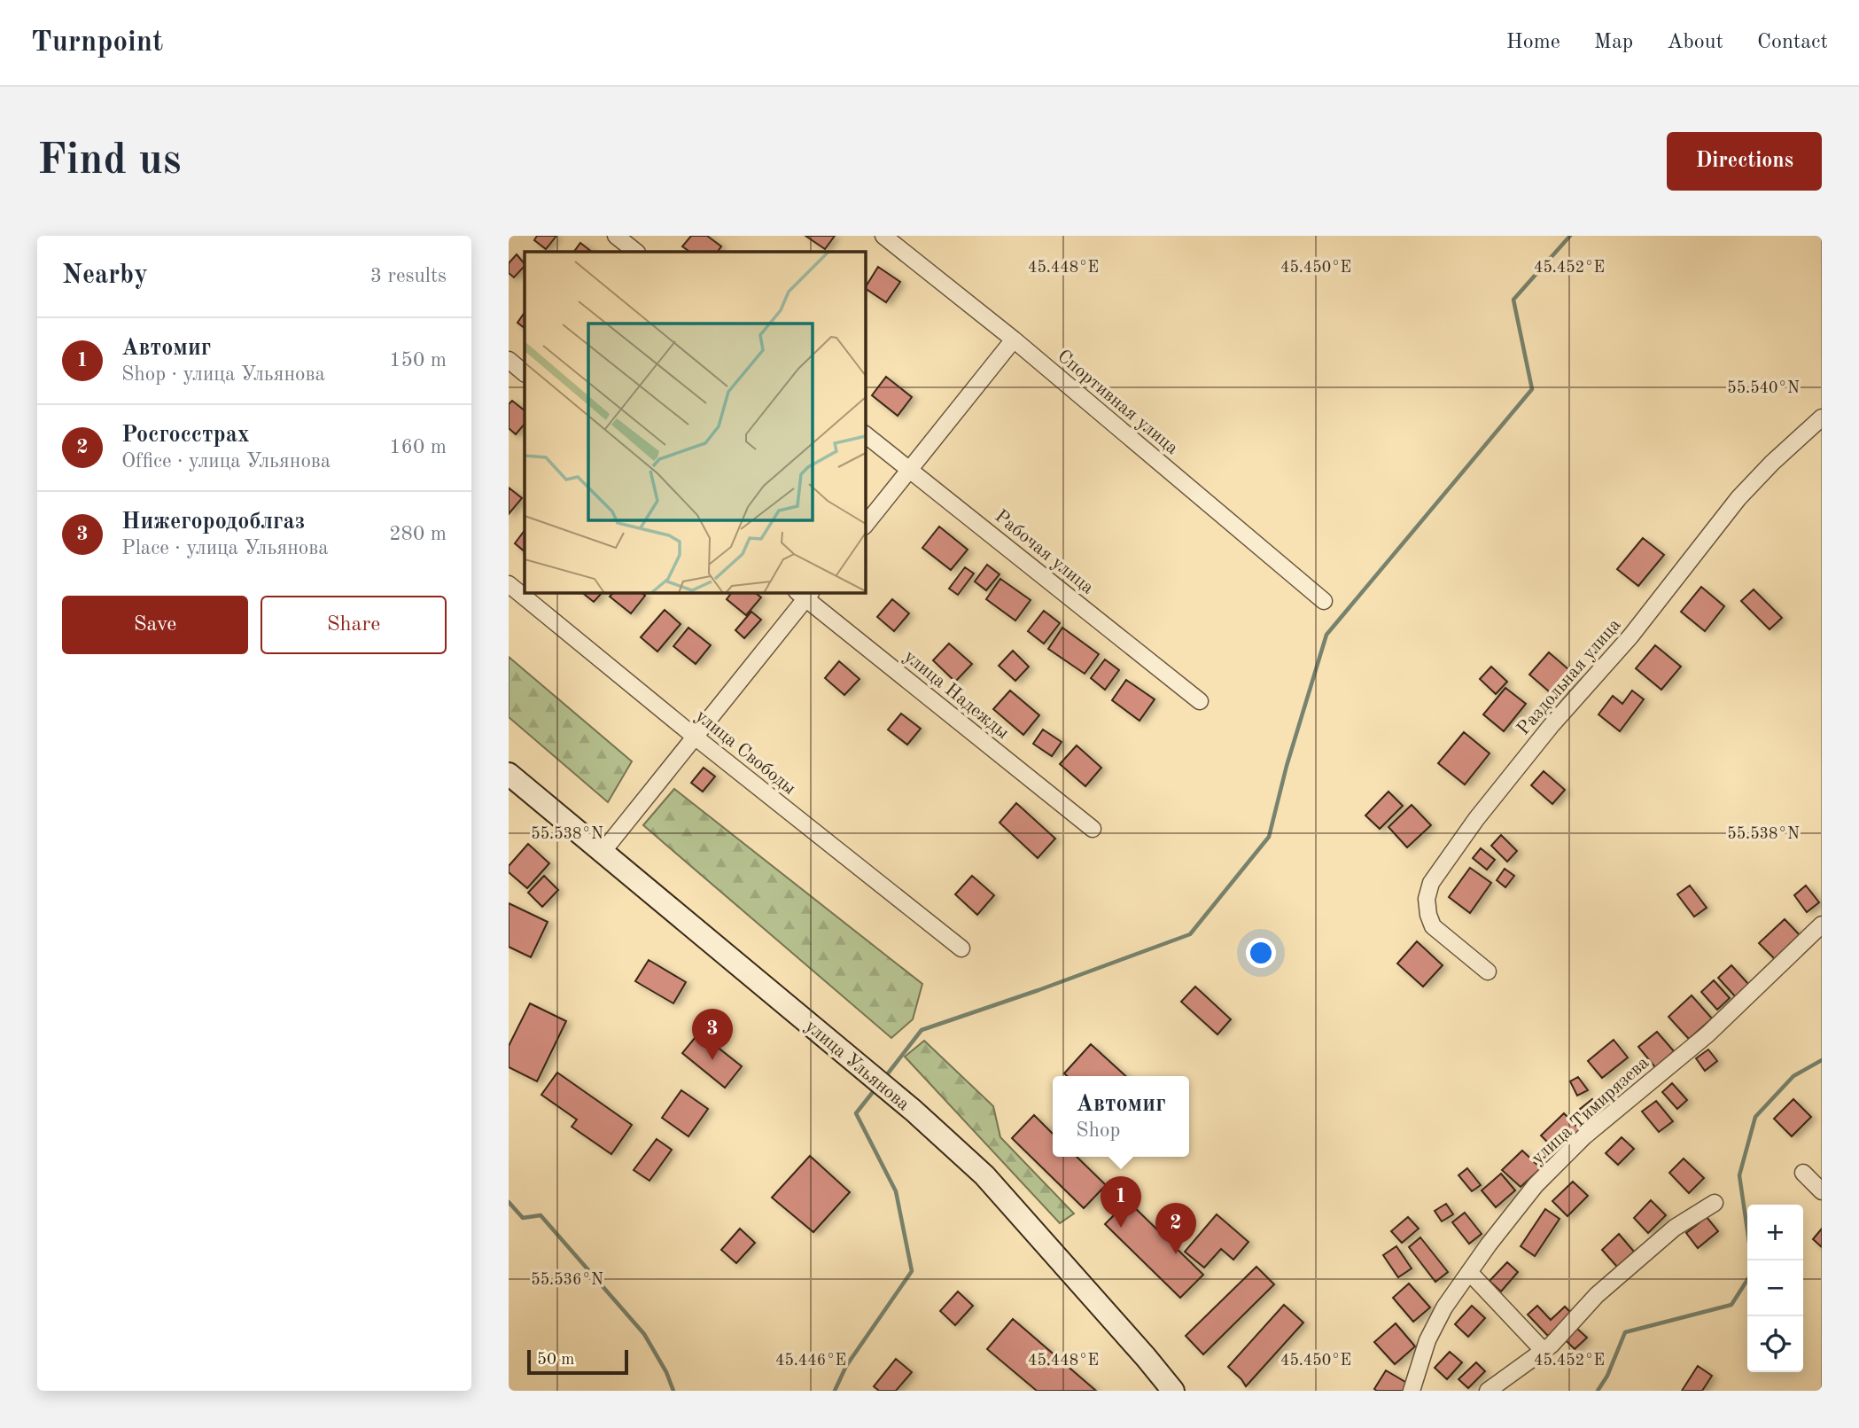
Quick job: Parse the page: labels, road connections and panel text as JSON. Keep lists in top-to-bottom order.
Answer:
{
  "streets": {
    "main road": ["улица Ульянова"],
    "street": [
      "Спортивная улица",
      "Рабочая улица",
      "Раздольная улица",
      "улица Надежды",
      "улица Свободы",
      "улица Тимирязева"
    ]
  },
  "scale_bar": "50 m",
  "page": {
    "header": "Turnpoint",
    "nav": [
      "Home",
      "Map",
      "About",
      "Contact"
    ],
    "buttons": [
      "Directions",
      ["Save", "Share"]
    ],
    "title": "Find us",
    "heading": ["Nearby", "3 results"],
    "list": [
      {
        "mark": "1",
        "name": "Автомиг",
        "note": "Shop · улица Ульянова",
        "value": "150 m"
      },
      {
        "mark": "2",
        "name": "Росгосстрах",
        "note": "Office · улица Ульянова",
        "value": "160 m"
      },
      {
        "mark": "3",
        "name": "Нижегородоблгаз",
        "note": "Place · улица Ульянова",
        "value": "280 m"
      }
    ],
    "pins": ["3", "1", "2"],
    "popup": ["Автомиг", "Shop"],
    "map_buttons": ["+", "−"],
    "scale": "50 m"
  },
  "coordinates": [
    "45.448°E",
    "45.450°E",
    "45.452°E",
    "55.540°N",
    "55.538°N",
    "55.536°N",
    "45.446°E"
  ]
}
